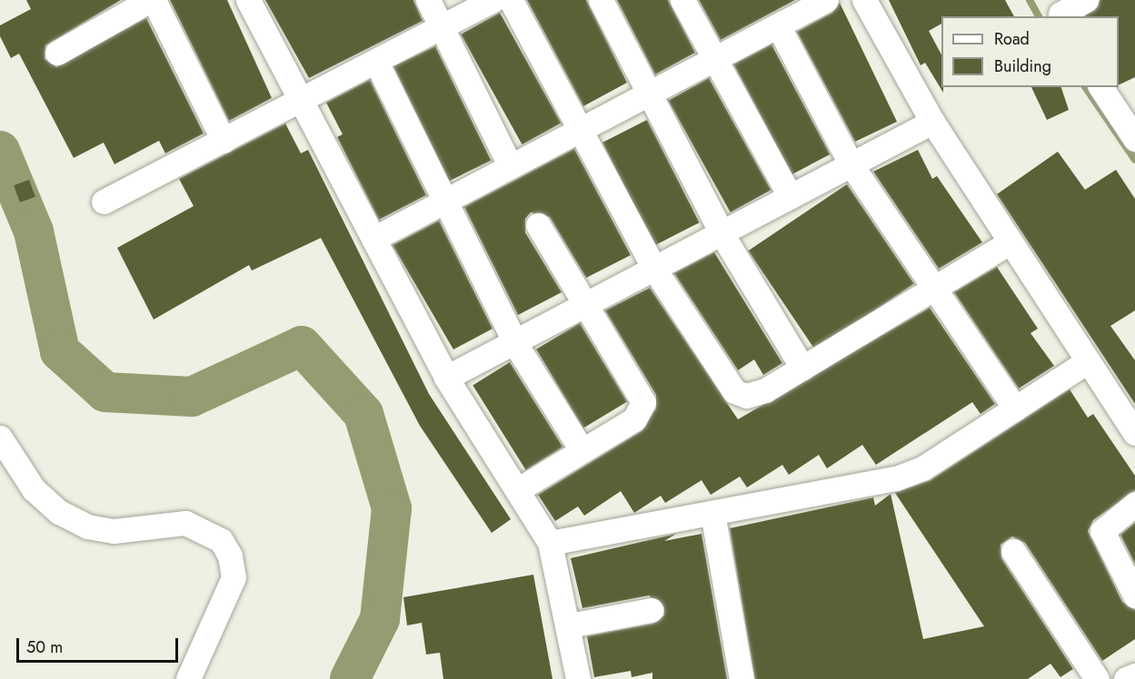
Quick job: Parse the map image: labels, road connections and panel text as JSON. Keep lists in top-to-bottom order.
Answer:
{
  "legend": ["Road", "Building"],
  "scale_bar": "50 m"
}
